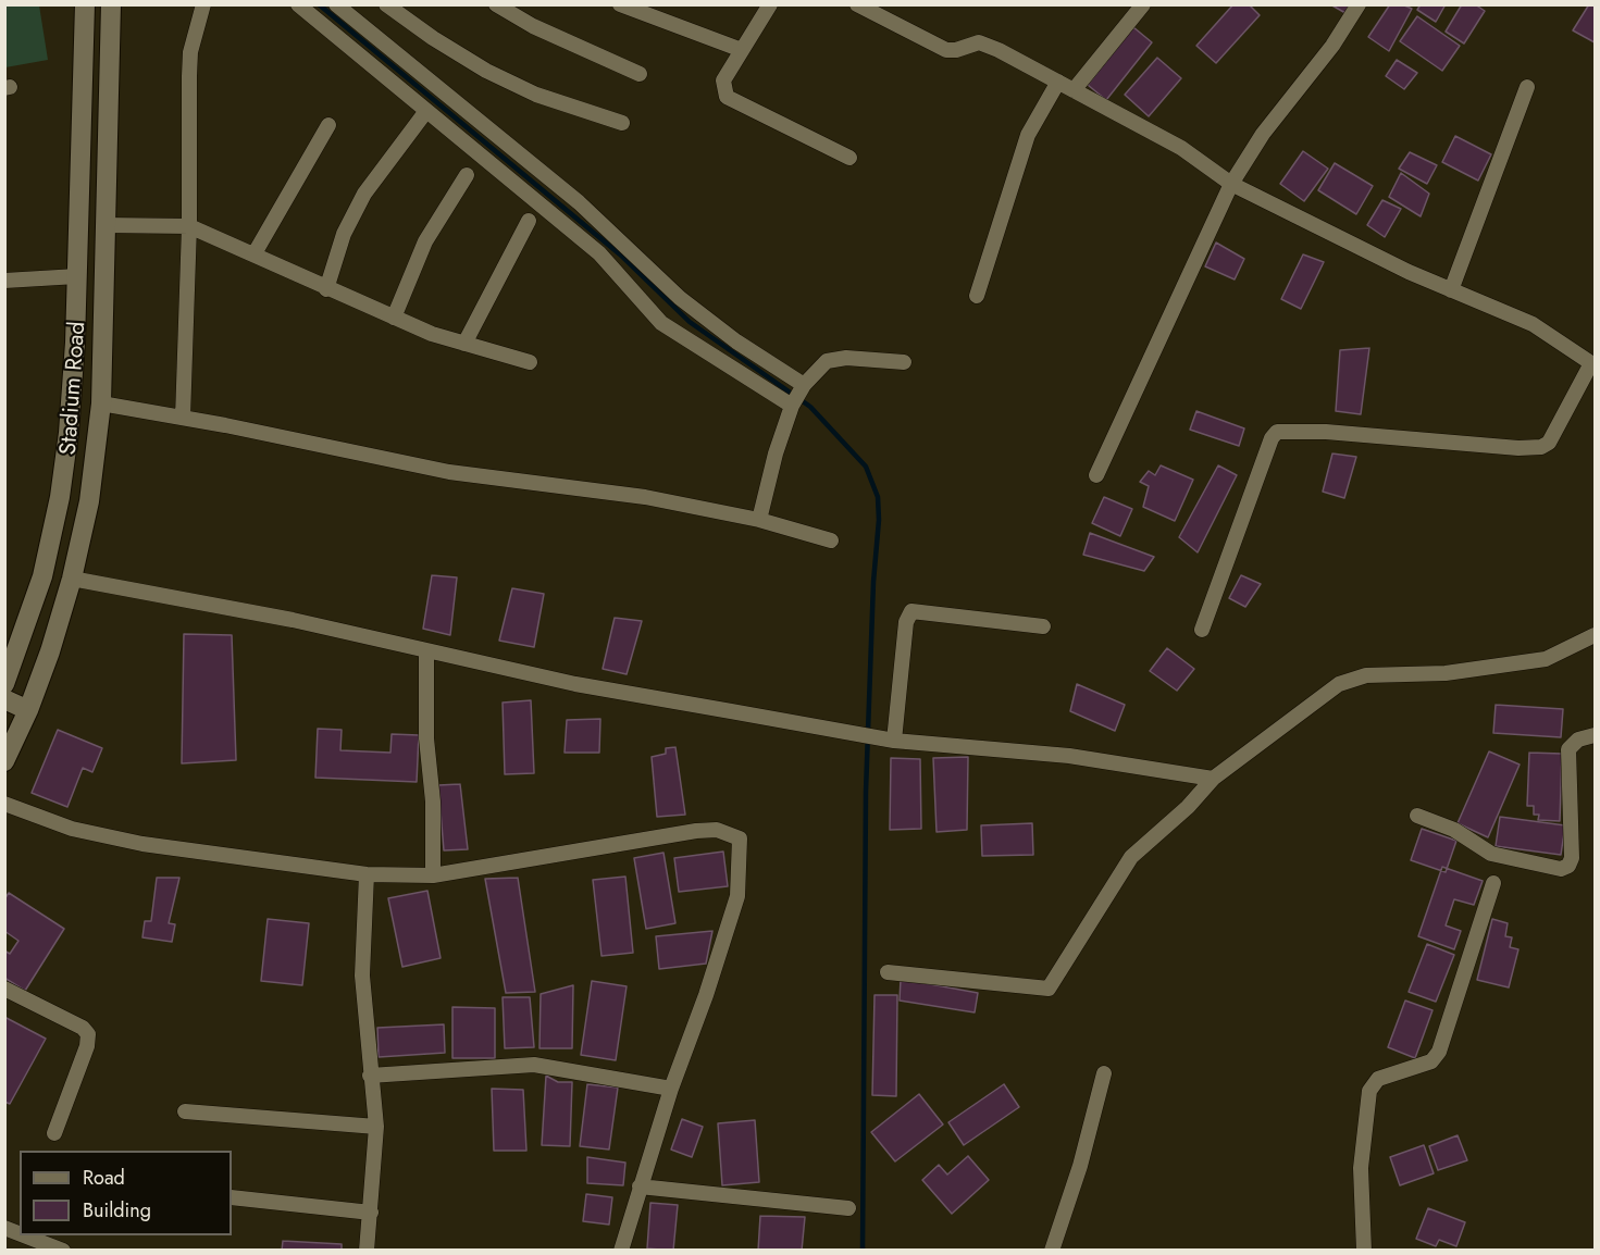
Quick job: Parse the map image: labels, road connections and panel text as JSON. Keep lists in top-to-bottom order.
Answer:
{
  "streets": {
    "main road": ["Stadium Road"]
  },
  "legend": ["Road", "Building"]
}
